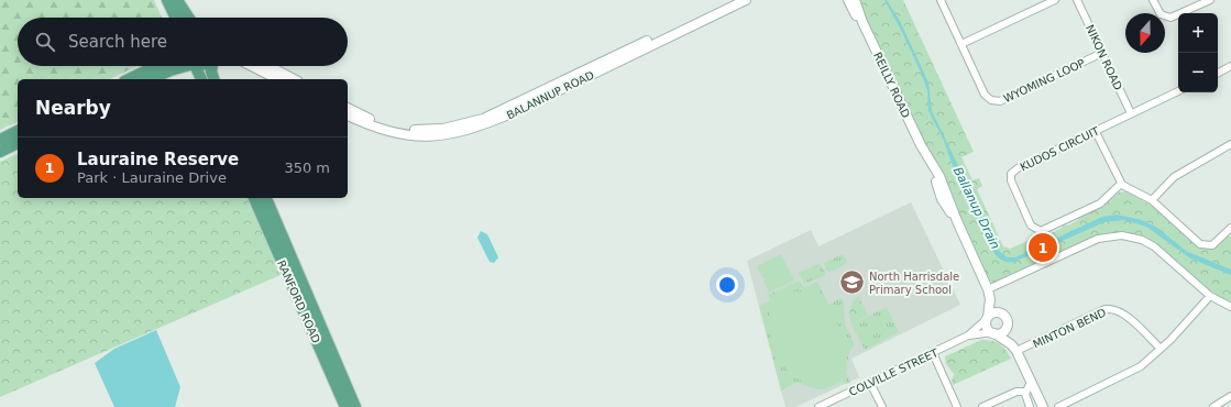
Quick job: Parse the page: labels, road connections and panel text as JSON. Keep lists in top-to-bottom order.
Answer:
{
  "streets": {
    "main road": ["RANFORD ROAD"],
    "street": [
      "NIKON ROAD",
      "WYOMING LOOP",
      "REILLY ROAD",
      "BALANNUP ROAD",
      "KUDOS CIRCUIT",
      "MINTON BEND",
      "COLVILLE STREET"
    ]
  },
  "crossings": [
    ["NIKON ROAD", "WYOMING LOOP"],
    ["NIKON ROAD", "KUDOS CIRCUIT"],
    ["REILLY ROAD", "COLVILLE STREET"]
  ],
  "water": ["Ballanup Drain"],
  "places": {
    "school or university": ["North Harrisdale Primary School"]
  },
  "north": "bottom",
  "page": {
    "map_buttons": ["+", "−"],
    "search": "Search here",
    "heading": "Nearby",
    "list": [
      {
        "mark": "1",
        "name": "Lauraine Reserve",
        "note": "Park · Lauraine Drive",
        "value": "350 m"
      }
    ],
    "pins": "1"
  }
}
